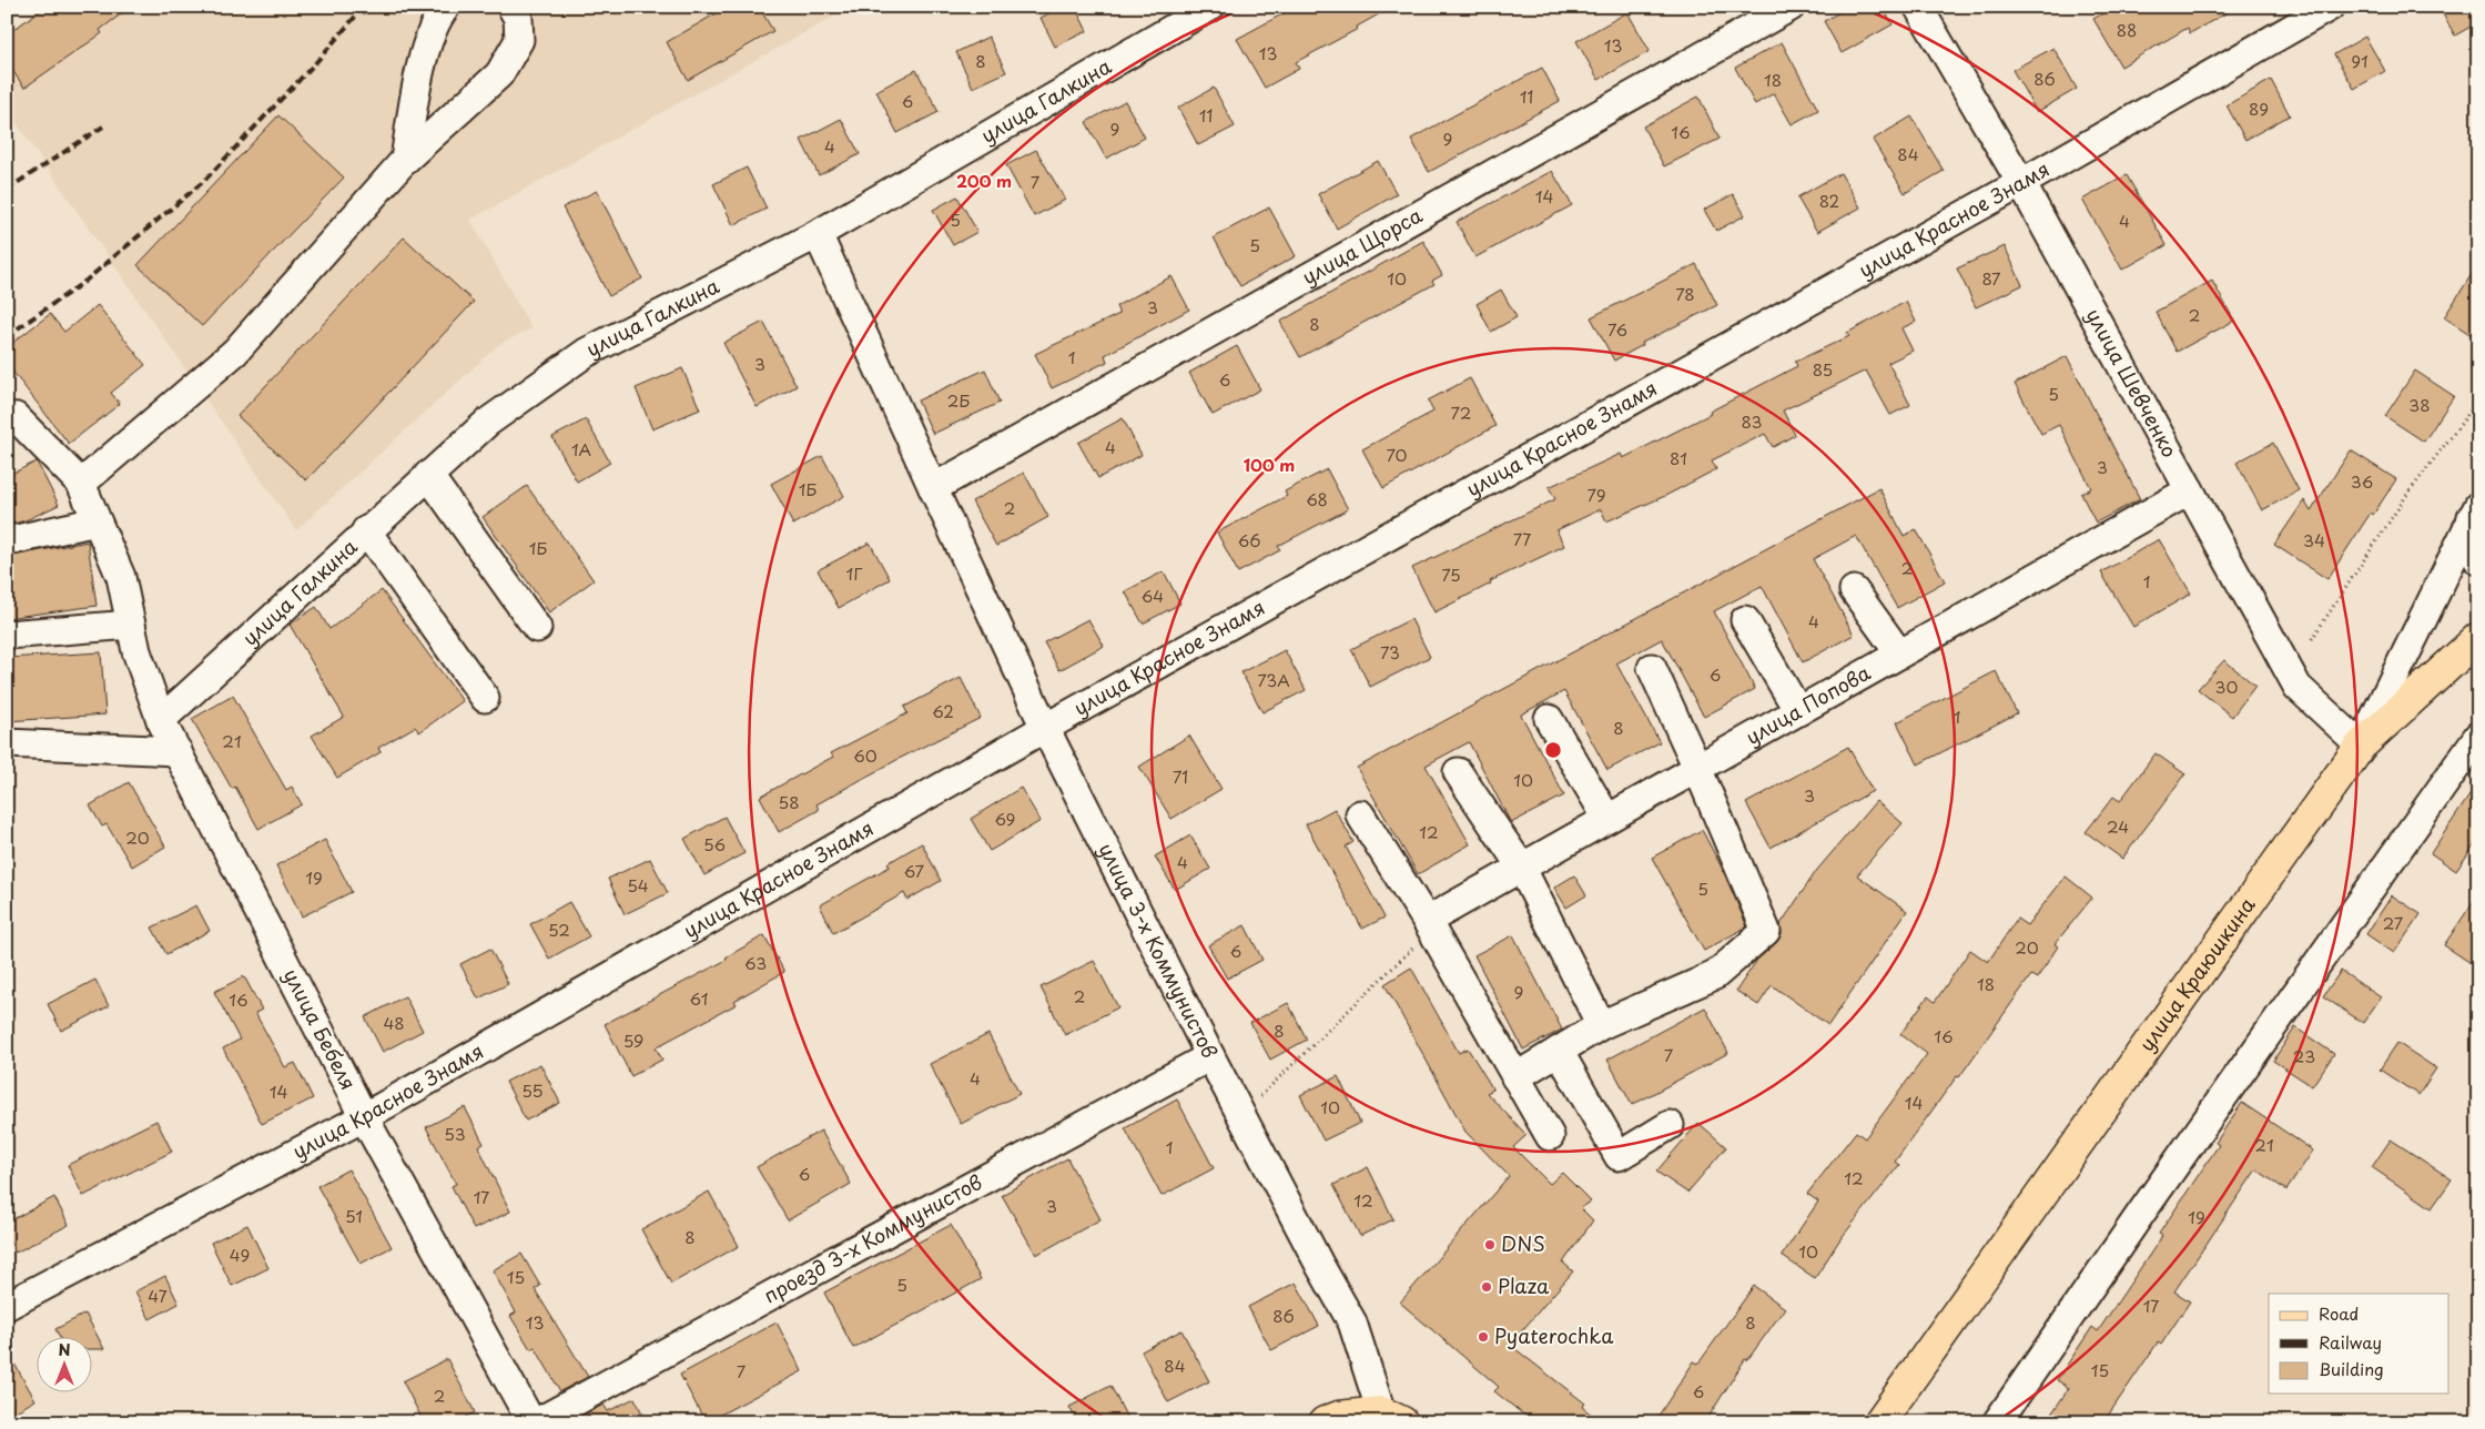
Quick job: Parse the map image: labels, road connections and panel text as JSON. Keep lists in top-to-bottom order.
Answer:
{
  "streets": {
    "main road": ["улица Краюшкина"],
    "street": [
      "улица Галкина",
      "улица Красное Знамя",
      "улица Щорса",
      "улица Шевченко",
      "улица Попова",
      "улица 3-х Коммунистов",
      "улица Бебеля",
      "проезд 3-х Коммунистов"
    ]
  },
  "crossings": [
    ["улица Галкина", "улица 3-х Коммунистов"],
    ["улица Галкина", "улица Бебеля"],
    ["улица Красное Знамя", "улица Шевченко"],
    ["улица Красное Знамя", "улица 3-х Коммунистов"],
    ["улица Красное Знамя", "улица Бебеля"],
    ["улица Щорса", "улица 3-х Коммунистов"],
    ["улица Шевченко", "улица Попова"],
    ["улица Шевченко", "улица Краюшкина"],
    ["улица 3-х Коммунистов", "проезд 3-х Коммунистов"]
  ],
  "places": ["DNS", "Plaza", "Pyaterochka"],
  "house_numbers": [
    "88",
    "13",
    "13",
    "8",
    "91",
    "86",
    "18",
    "11",
    "6",
    "89",
    "11",
    "9",
    "16",
    "9",
    "4",
    "84",
    "7",
    "14",
    "82",
    "5",
    "4",
    "5",
    "10",
    "87",
    "78",
    "3",
    "2",
    "8",
    "76",
    "1",
    "3",
    "85",
    "6",
    "5",
    "2Б",
    "38",
    "72",
    "83",
    "4",
    "1А",
    "70",
    "81",
    "3",
    "36",
    "1Б",
    "79",
    "68",
    "2",
    "77",
    "66",
    "34",
    "1Б",
    "2",
    "1Г",
    "75",
    "1",
    "64",
    "4",
    "73",
    "6",
    "73А",
    "30",
    "62",
    "1",
    "8",
    "21",
    "60",
    "71",
    "10",
    "3",
    "58",
    "69",
    "24",
    "12",
    "20",
    "56",
    "4",
    "67",
    "19",
    "54",
    "5",
    "27",
    "52",
    "20",
    "6",
    "63",
    "18",
    "9",
    "2",
    "61",
    "16",
    "48",
    "8",
    "16",
    "59",
    "7",
    "23",
    "4",
    "55",
    "14",
    "14",
    "10",
    "53",
    "21",
    "1",
    "6",
    "12",
    "17",
    "12",
    "3",
    "51",
    "19",
    "8",
    "10",
    "49",
    "15",
    "5",
    "47",
    "17",
    "86",
    "13",
    "8",
    "84",
    "15",
    "7",
    "6",
    "2"
  ],
  "legend": ["Road", "Railway", "Building"],
  "north": "top",
  "rings": ["200 m", "100 m"]
}
